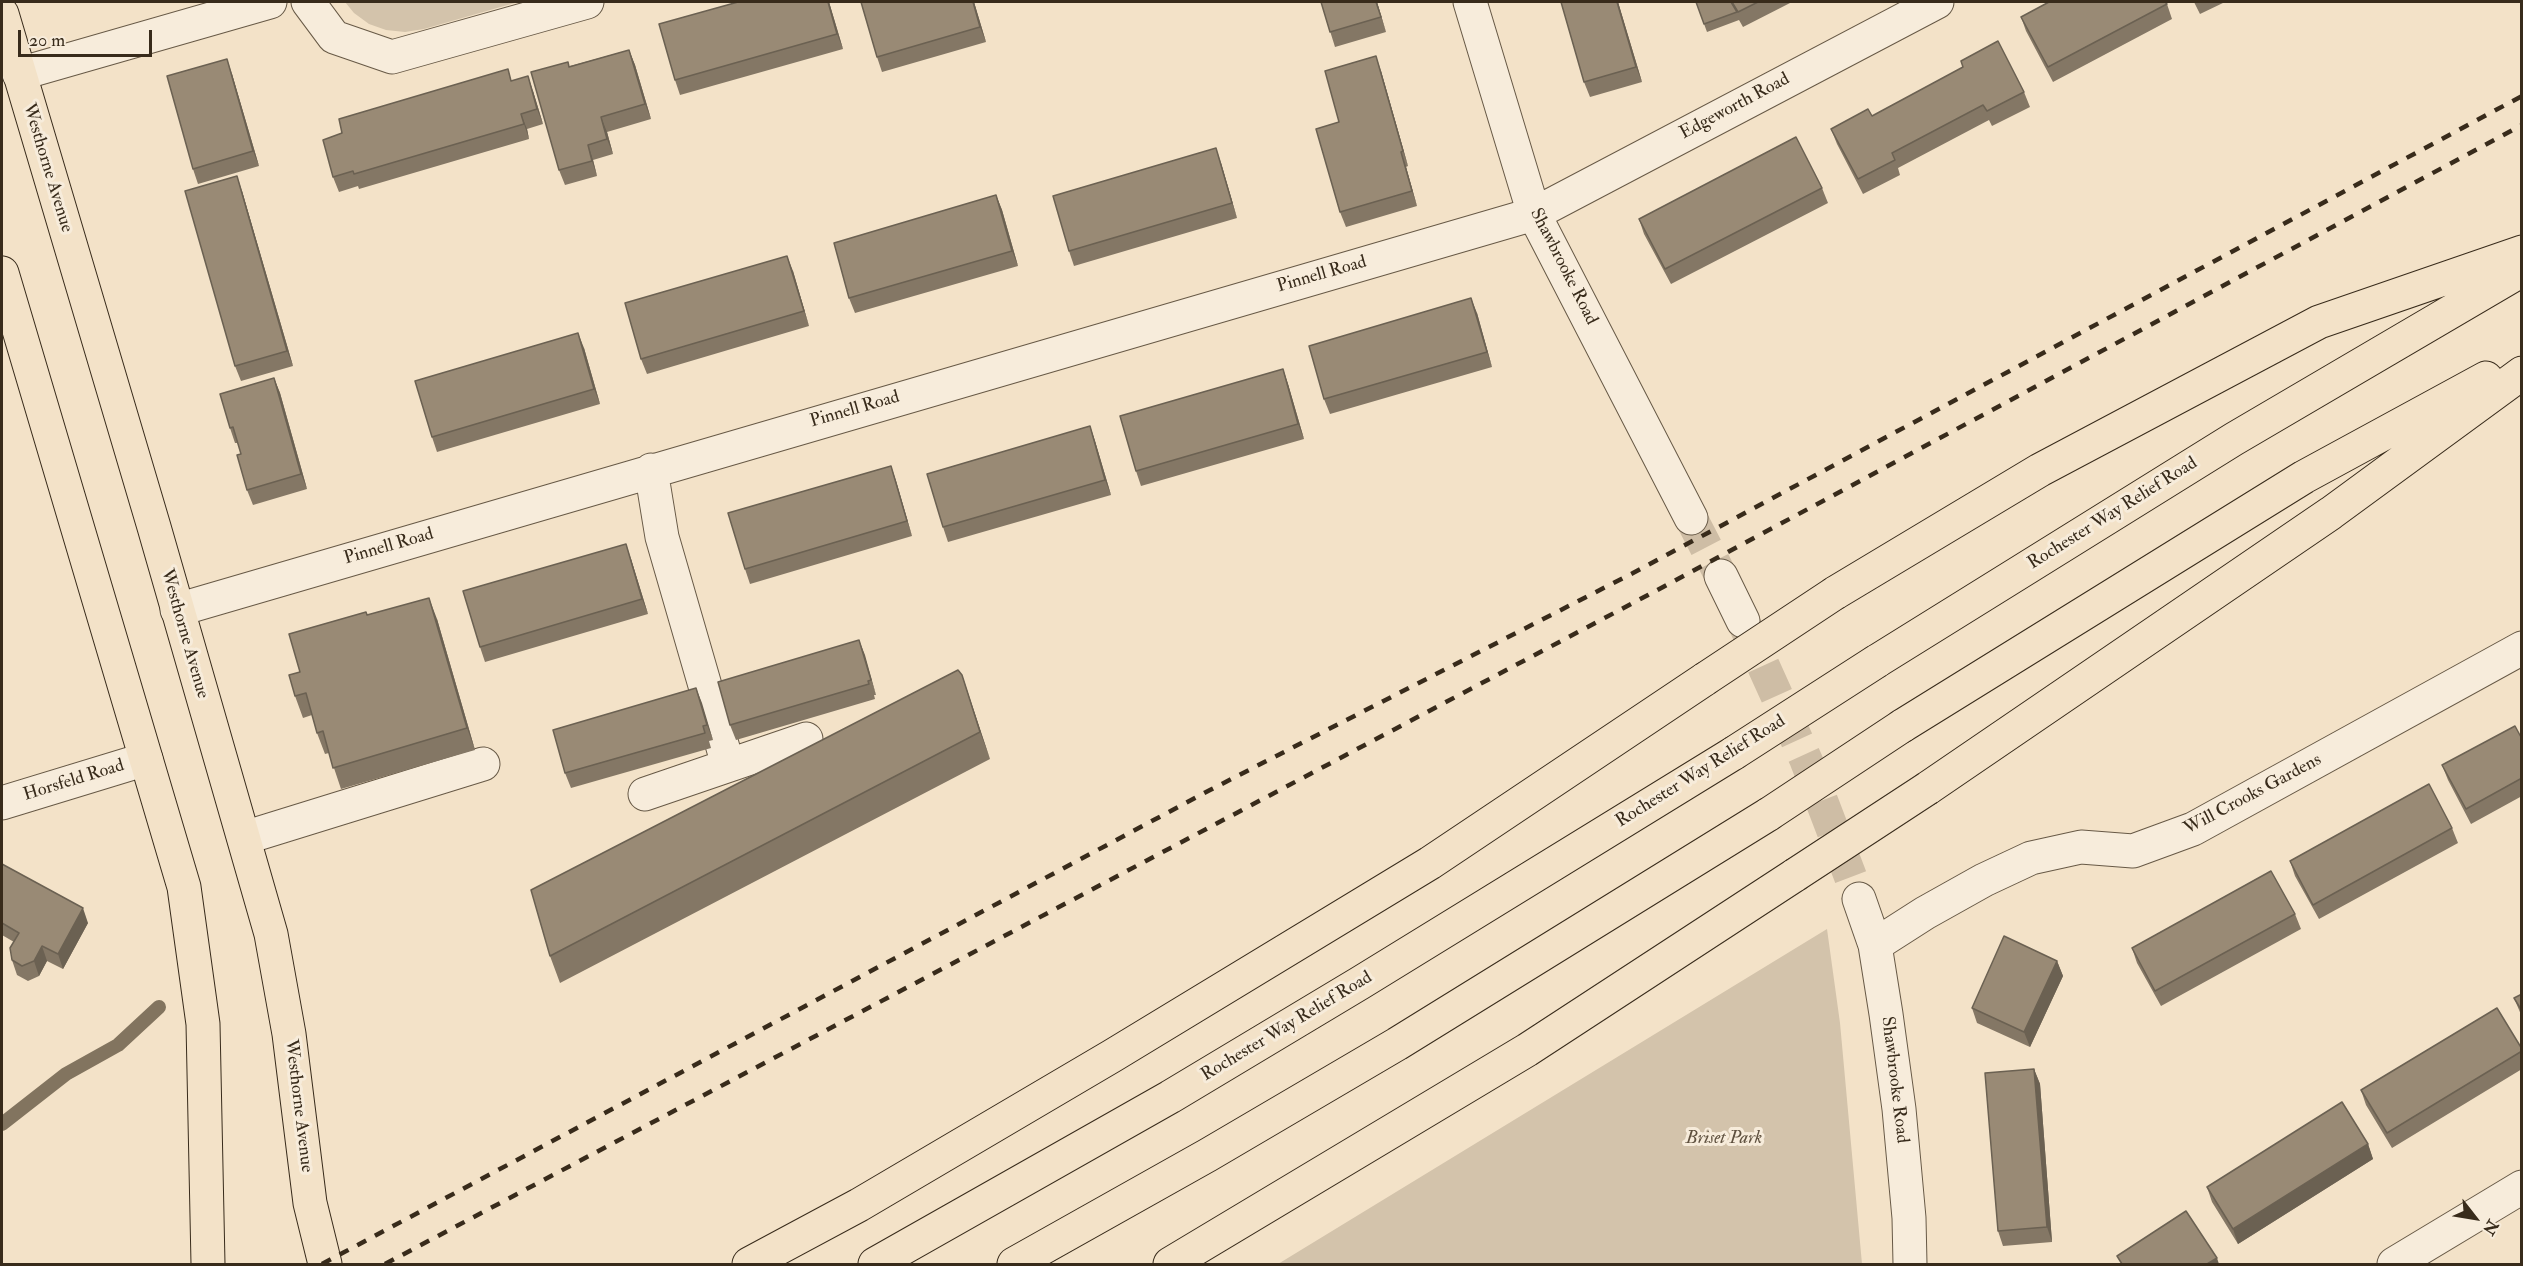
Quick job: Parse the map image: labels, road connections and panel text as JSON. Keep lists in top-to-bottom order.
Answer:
{
  "streets": {
    "highway": ["Westhorne Avenue", "Rochester Way Relief Road"],
    "street": [
      "Edgeworth Road",
      "Shawbrooke Road",
      "Pinnell Road",
      "Horsfeld Road",
      "Will Crooks Gardens"
    ]
  },
  "crossings": [
    ["Edgeworth Road", "Shawbrooke Road"],
    ["Edgeworth Road", "Pinnell Road"],
    ["Westhorne Avenue", "Pinnell Road"],
    ["Shawbrooke Road", "Pinnell Road"],
    ["Shawbrooke Road", "Will Crooks Gardens"]
  ],
  "parks": ["Briset Park"],
  "scale_bar": "20 m",
  "north": "bottom right"
}
